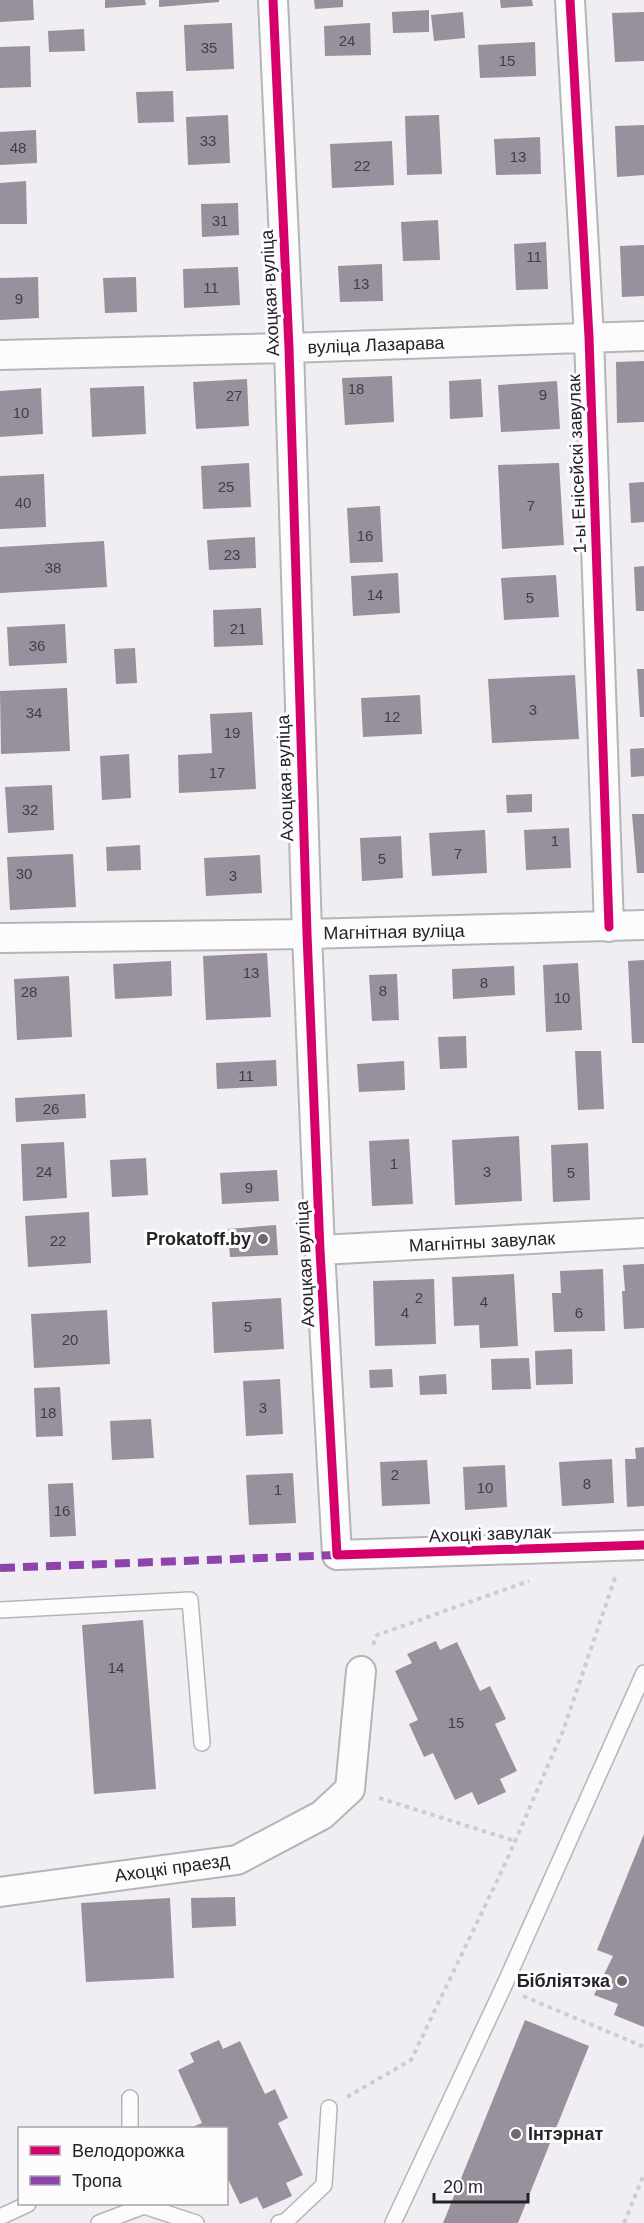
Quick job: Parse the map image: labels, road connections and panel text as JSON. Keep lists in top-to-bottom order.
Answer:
{
  "streets": {
    "street": [
      "Ахоцкая вуліца",
      "вуліца Лазарава",
      "1-ы Енісейскі завулак",
      "Магнітная вуліца",
      "Магнітны завулак",
      "Ахоцкі завулак",
      "Ахоцкі праезд"
    ]
  },
  "crossings": [
    ["Ахоцкая вуліца", "вуліца Лазарава"],
    ["Ахоцкая вуліца", "Магнітная вуліца"],
    ["Ахоцкая вуліца", "Магнітны завулак"],
    ["Ахоцкая вуліца", "Ахоцкі завулак"],
    ["вуліца Лазарава", "1-ы Енісейскі завулак"],
    ["1-ы Енісейскі завулак", "Магнітная вуліца"]
  ],
  "places": ["Prokatoff.by", "Бібліятэка", "Інтэрнат"],
  "house_numbers": [
    "24",
    "35",
    "15",
    "33",
    "48",
    "13",
    "22",
    "31",
    "11",
    "13",
    "11",
    "9",
    "18",
    "9",
    "27",
    "10",
    "25",
    "40",
    "7",
    "16",
    "23",
    "38",
    "14",
    "5",
    "21",
    "36",
    "3",
    "34",
    "12",
    "19",
    "17",
    "32",
    "1",
    "7",
    "5",
    "30",
    "3",
    "13",
    "8",
    "8",
    "28",
    "10",
    "11",
    "26",
    "1",
    "24",
    "3",
    "5",
    "9",
    "22",
    "2",
    "4",
    "4",
    "6",
    "5",
    "20",
    "3",
    "18",
    "2",
    "8",
    "10",
    "1",
    "16",
    "14",
    "15"
  ],
  "legend": ["Велодорожка", "Тропа"],
  "scale_bar": "20 m"
}
